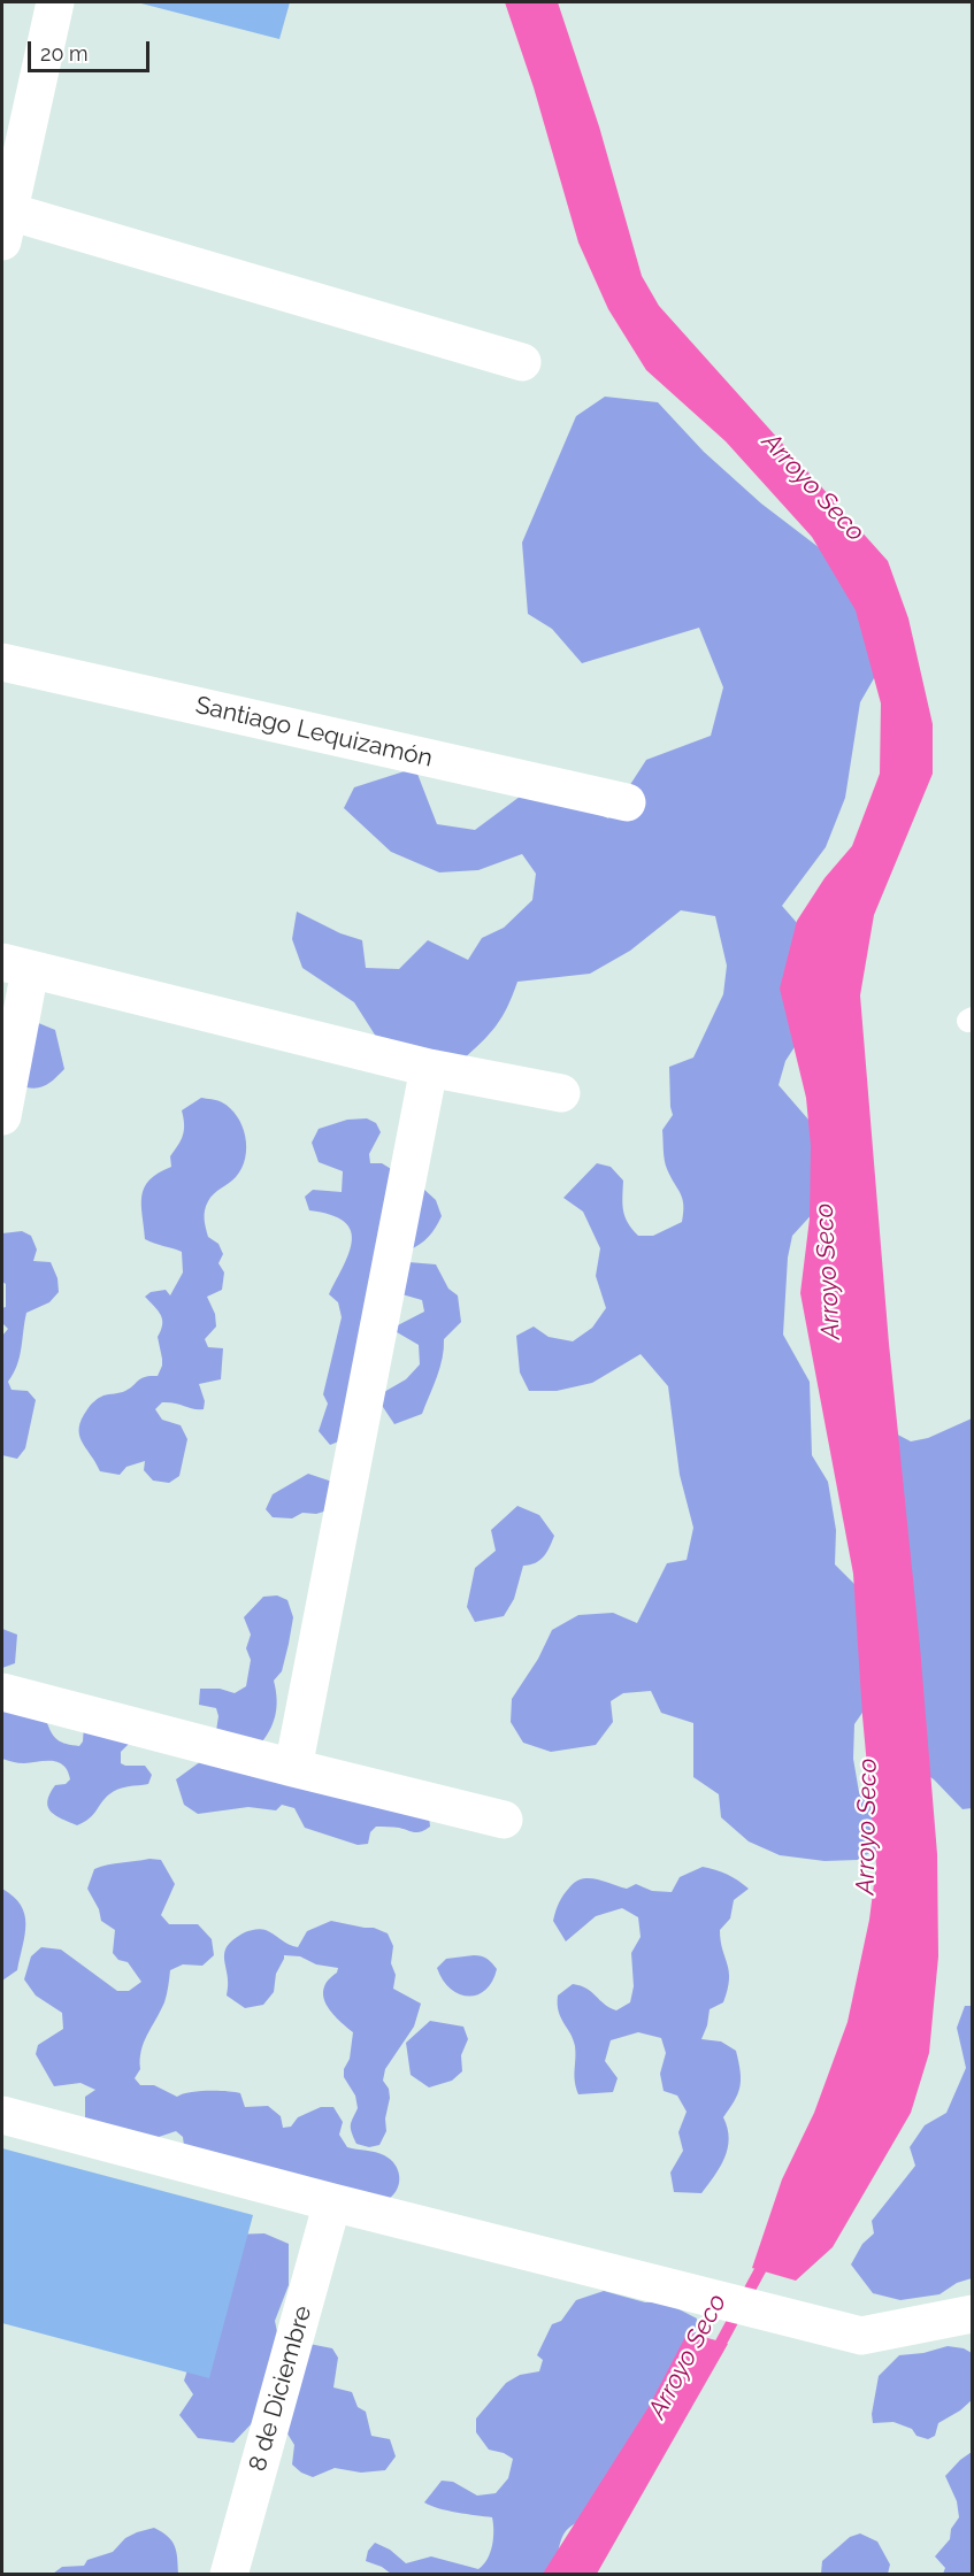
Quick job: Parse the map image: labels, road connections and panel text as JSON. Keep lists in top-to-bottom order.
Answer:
{
  "streets": {
    "street": ["Santiago Lequizamón", "8 de Diciembre"]
  },
  "water": ["Arroyo Seco"],
  "scale_bar": "20 m"
}
